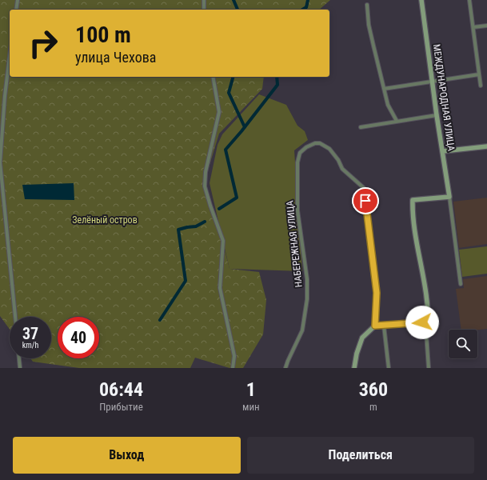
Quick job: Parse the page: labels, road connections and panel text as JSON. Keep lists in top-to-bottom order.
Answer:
{
  "streets": {
    "street": ["МЕЖДУНАРОДНАЯ УЛИЦА", "НАБЕРЕЖНАЯ УЛИЦА"]
  },
  "parks": ["Зелёный остров"],
  "page": {
    "turn": ["100 m", "улица Чехова"],
    "speed": "37 km/h",
    "limit": "40",
    "eta": [
      "06:44",
      "Прибытие",
      "1",
      "мин",
      "360",
      "m"
    ],
    "buttons": ["Выход", "Поделиться"]
  }
}
